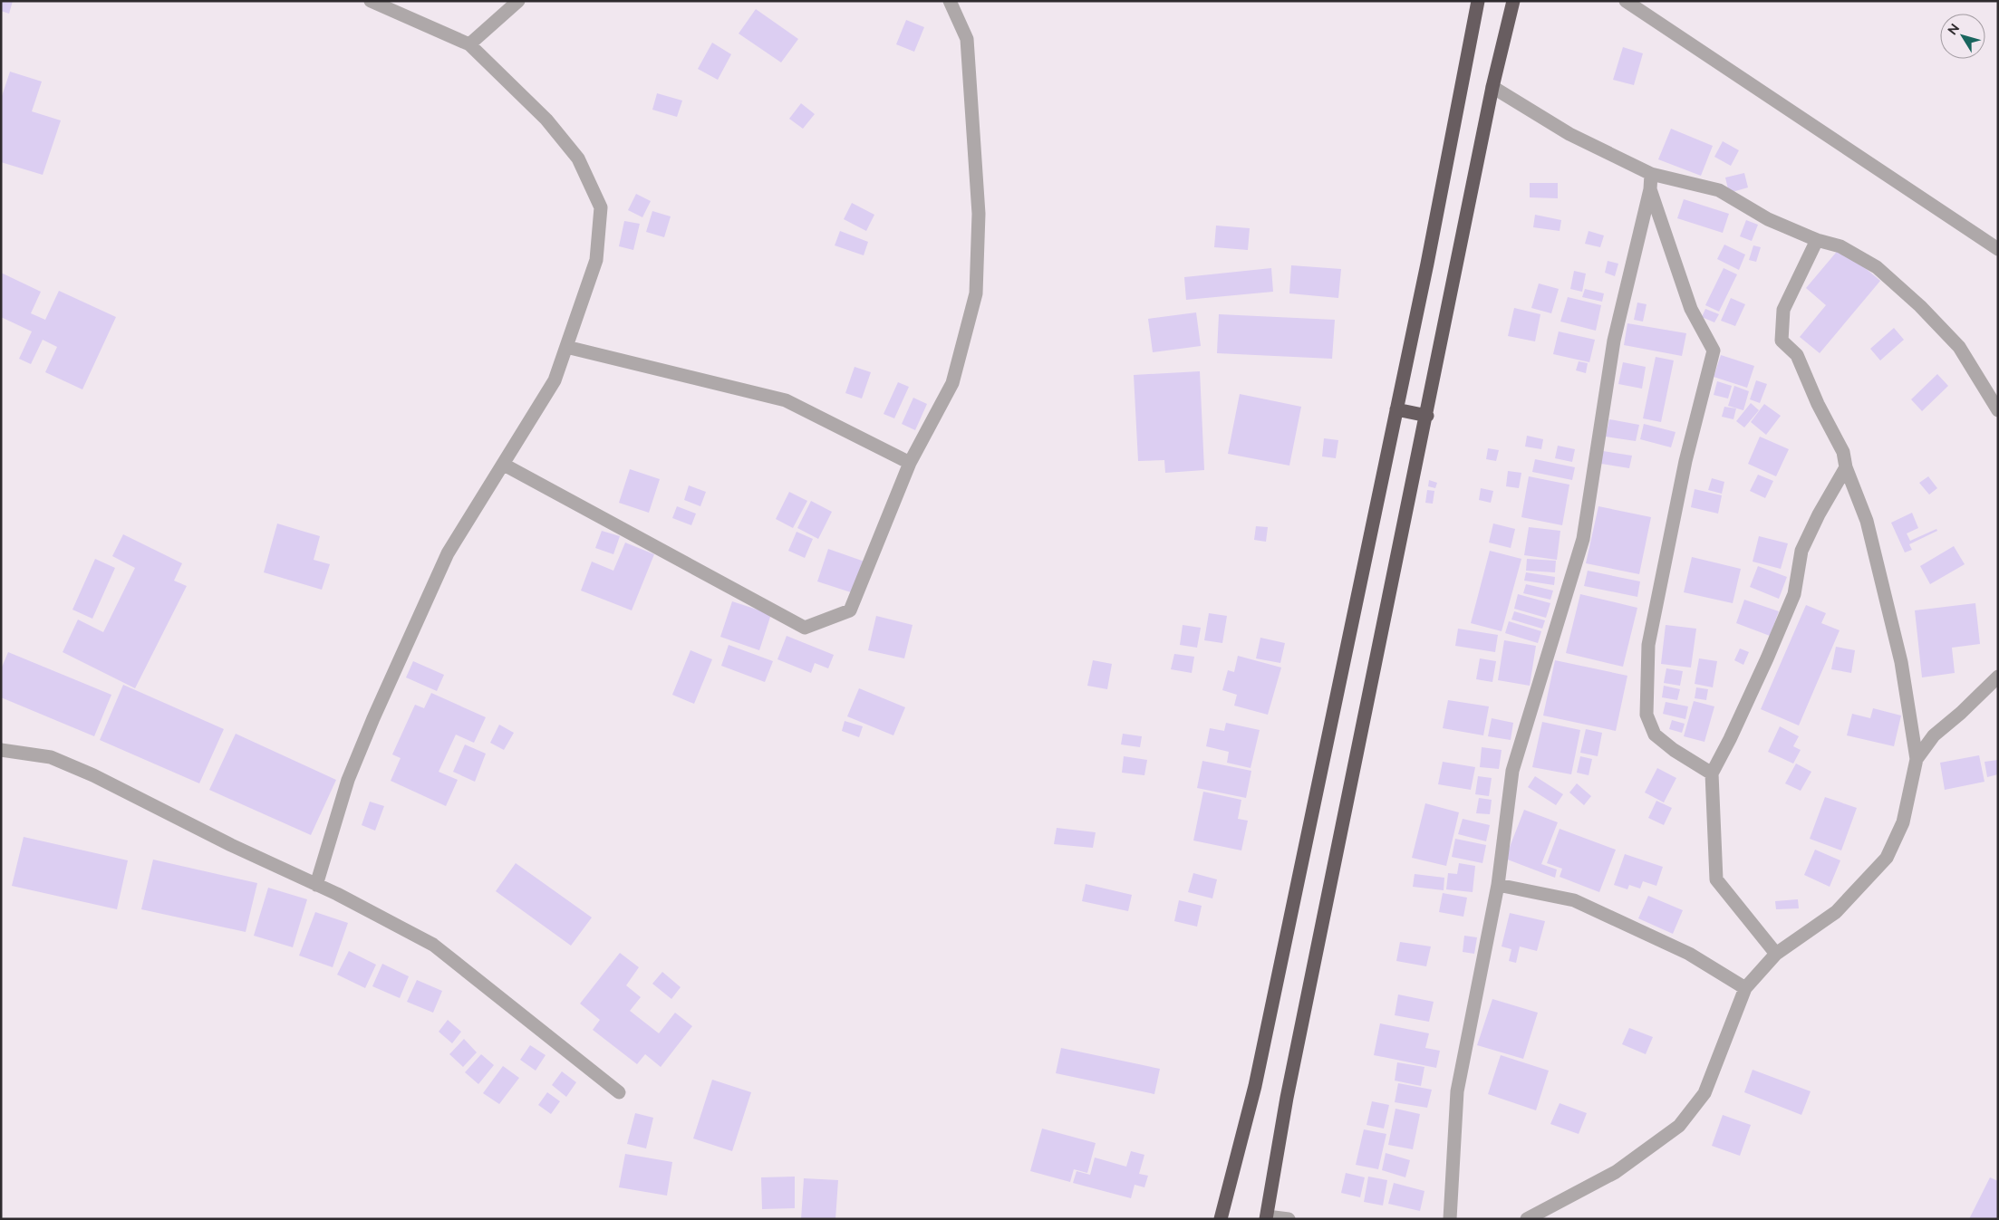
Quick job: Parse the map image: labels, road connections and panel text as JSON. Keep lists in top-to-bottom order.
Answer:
{
  "north": "top left"
}
